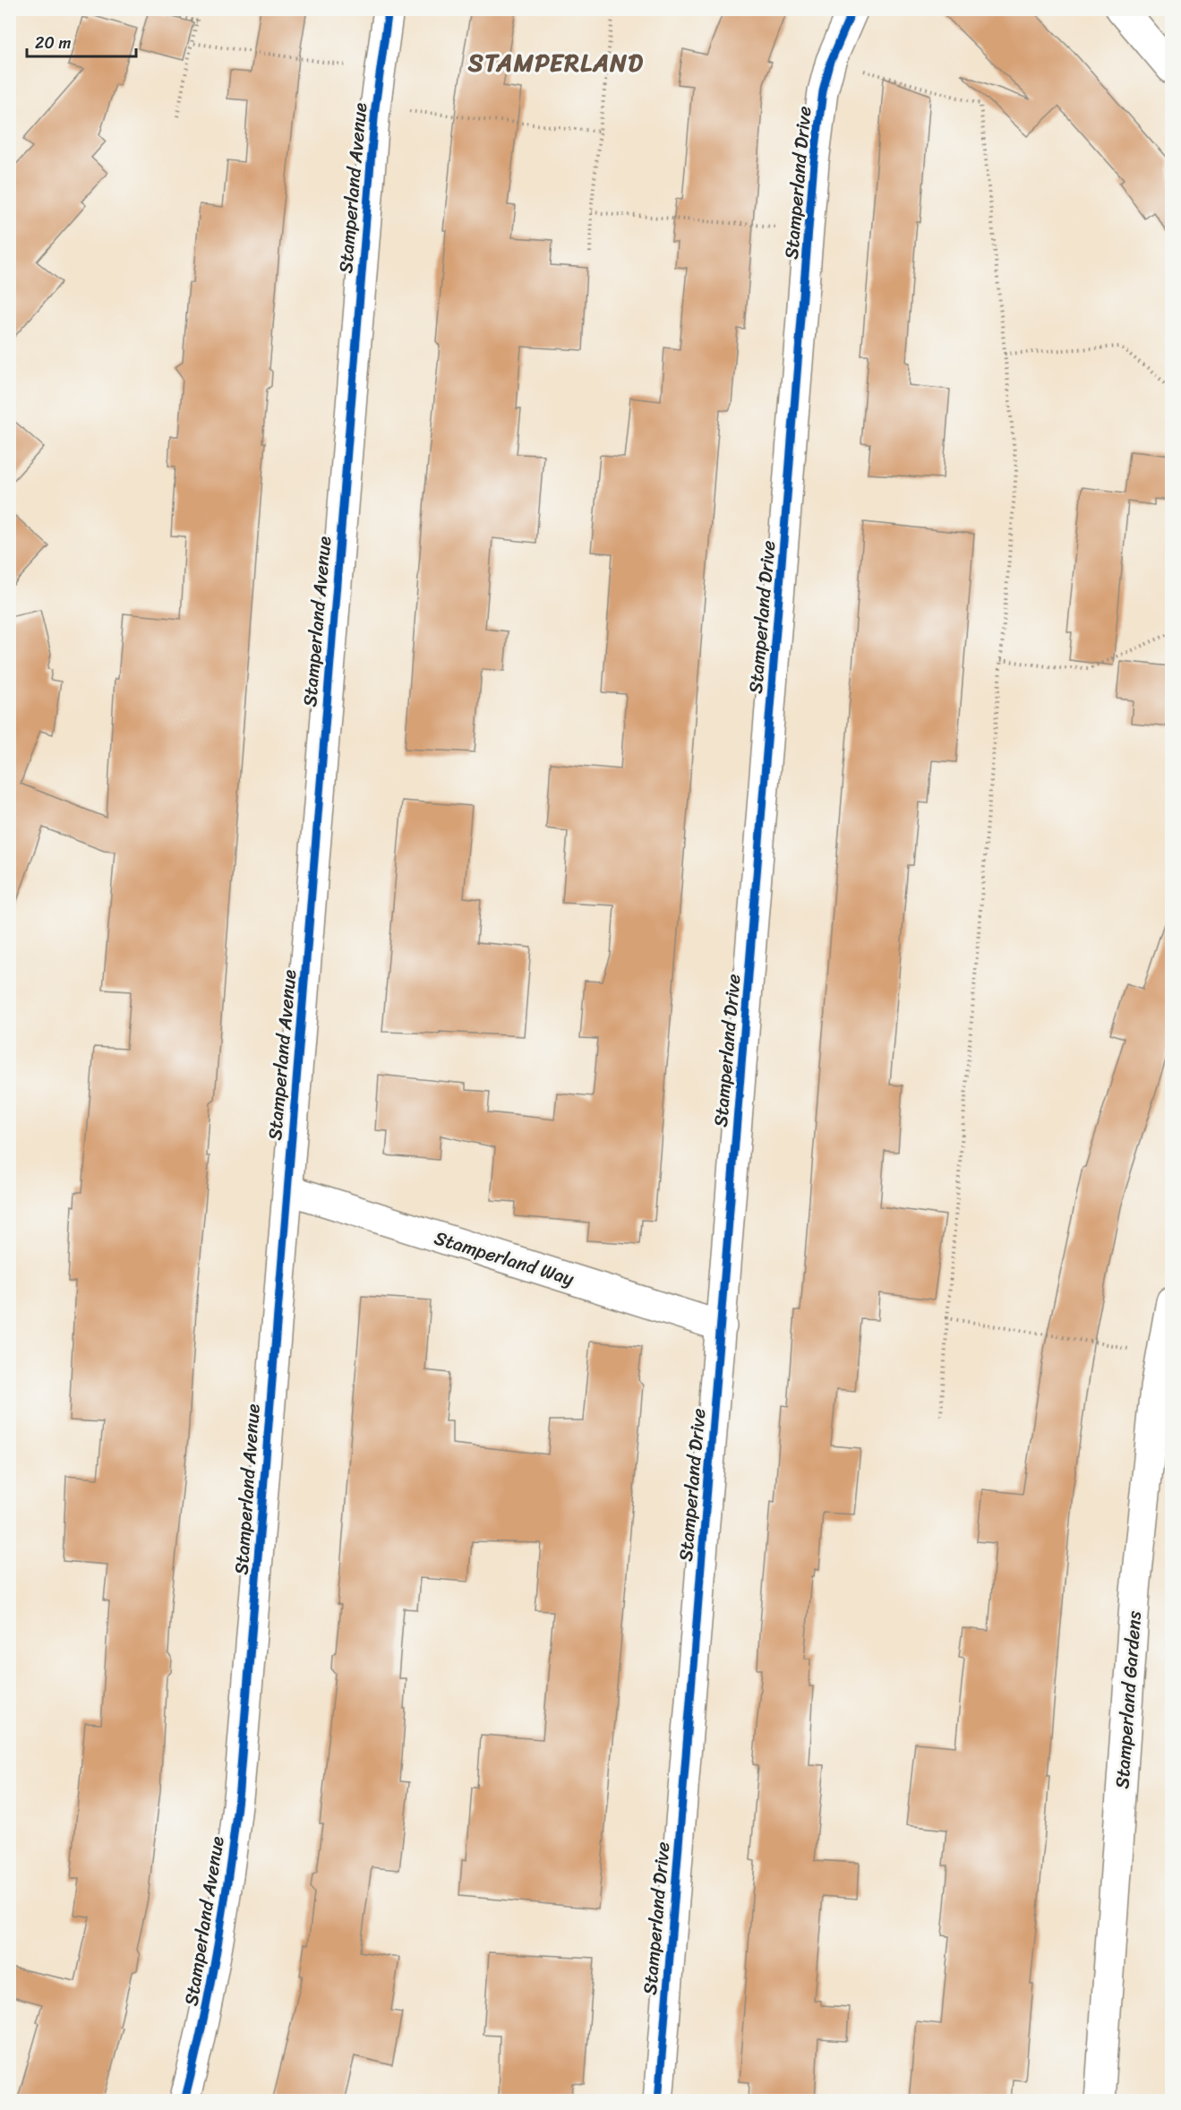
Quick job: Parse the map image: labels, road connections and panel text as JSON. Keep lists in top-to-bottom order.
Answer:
{
  "streets": {
    "street": [
      "Stamperland Drive",
      "Stamperland Avenue",
      "Stamperland Way",
      "Stamperland Gardens"
    ]
  },
  "crossings": [
    ["Stamperland Drive", "Stamperland Way"],
    ["Stamperland Avenue", "Stamperland Way"]
  ],
  "districts": ["STAMPERLAND"],
  "scale_bar": "20 m"
}
